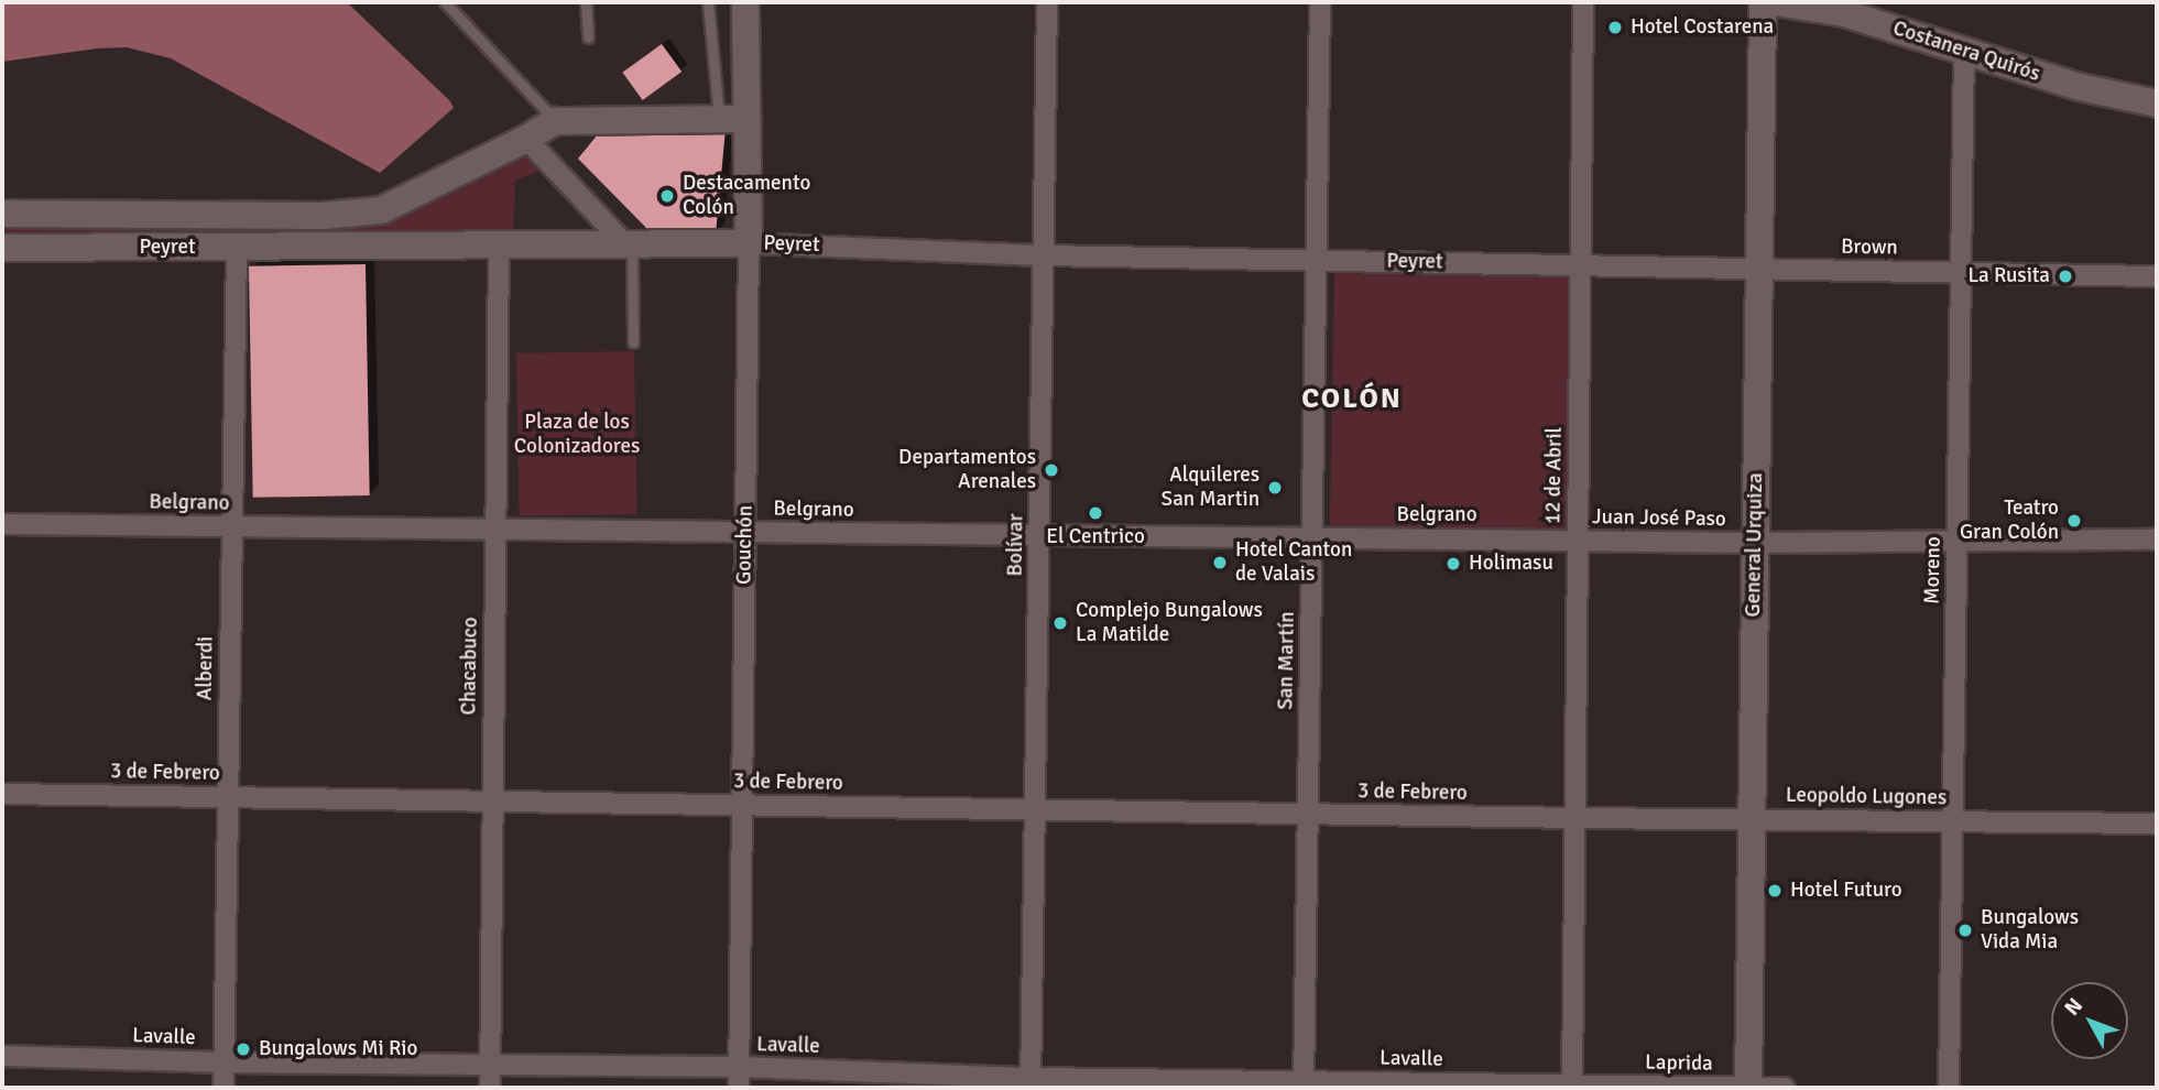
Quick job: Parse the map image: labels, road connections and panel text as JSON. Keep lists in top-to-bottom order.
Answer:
{
  "streets": {
    "street": [
      "Costanera Quirós",
      "Peyret",
      "Brown",
      "12 de Abril",
      "Belgrano",
      "Juan José Paso",
      "Gouchón",
      "Bolívar",
      "General Urquiza",
      "Moreno",
      "San Martín",
      "Chacabuco",
      "Alberdi",
      "3 de Febrero",
      "Leopoldo Lugones",
      "Lavalle",
      "Laprida"
    ]
  },
  "crossings": [
    ["Costanera Quirós", "Moreno"],
    ["Peyret", "Brown"],
    ["Peyret", "12 de Abril"],
    ["Peyret", "Gouchón"],
    ["Peyret", "Bolívar"],
    ["Peyret", "San Martín"],
    ["Peyret", "Chacabuco"],
    ["Peyret", "Alberdi"],
    ["Brown", "12 de Abril"],
    ["Brown", "General Urquiza"],
    ["Brown", "Moreno"],
    ["12 de Abril", "Belgrano"],
    ["12 de Abril", "Juan José Paso"],
    ["12 de Abril", "3 de Febrero"],
    ["12 de Abril", "Leopoldo Lugones"],
    ["12 de Abril", "Lavalle"],
    ["12 de Abril", "Laprida"],
    ["Belgrano", "Juan José Paso"],
    ["Belgrano", "Gouchón"],
    ["Belgrano", "Bolívar"],
    ["Belgrano", "San Martín"],
    ["Belgrano", "Chacabuco"],
    ["Belgrano", "Alberdi"],
    ["Juan José Paso", "General Urquiza"],
    ["Juan José Paso", "Moreno"],
    ["Gouchón", "3 de Febrero"],
    ["Gouchón", "Lavalle"],
    ["Bolívar", "3 de Febrero"],
    ["Bolívar", "Lavalle"],
    ["General Urquiza", "Leopoldo Lugones"],
    ["General Urquiza", "Laprida"],
    ["Moreno", "Leopoldo Lugones"],
    ["San Martín", "3 de Febrero"],
    ["San Martín", "Lavalle"],
    ["Chacabuco", "3 de Febrero"],
    ["Chacabuco", "Lavalle"],
    ["Alberdi", "3 de Febrero"],
    ["Alberdi", "Lavalle"],
    ["3 de Febrero", "Leopoldo Lugones"],
    ["Lavalle", "Laprida"]
  ],
  "districts": ["COLÓN"],
  "parks": ["Plaza de los Colonizadores"],
  "places": [
    "Hotel Costarena",
    "Destacamento Colón",
    "La Rusita",
    "Departamentos Arenales",
    "Alquileres San Martin",
    "El Centrico",
    "Teatro Gran Colón",
    "Hotel Canton de Valais",
    "Holimasu",
    "Complejo Bungalows La Matilde",
    "Hotel Futuro",
    "Bungalows Vida Mia",
    "Bungalows Mi Rio"
  ],
  "north": "top left"
}
